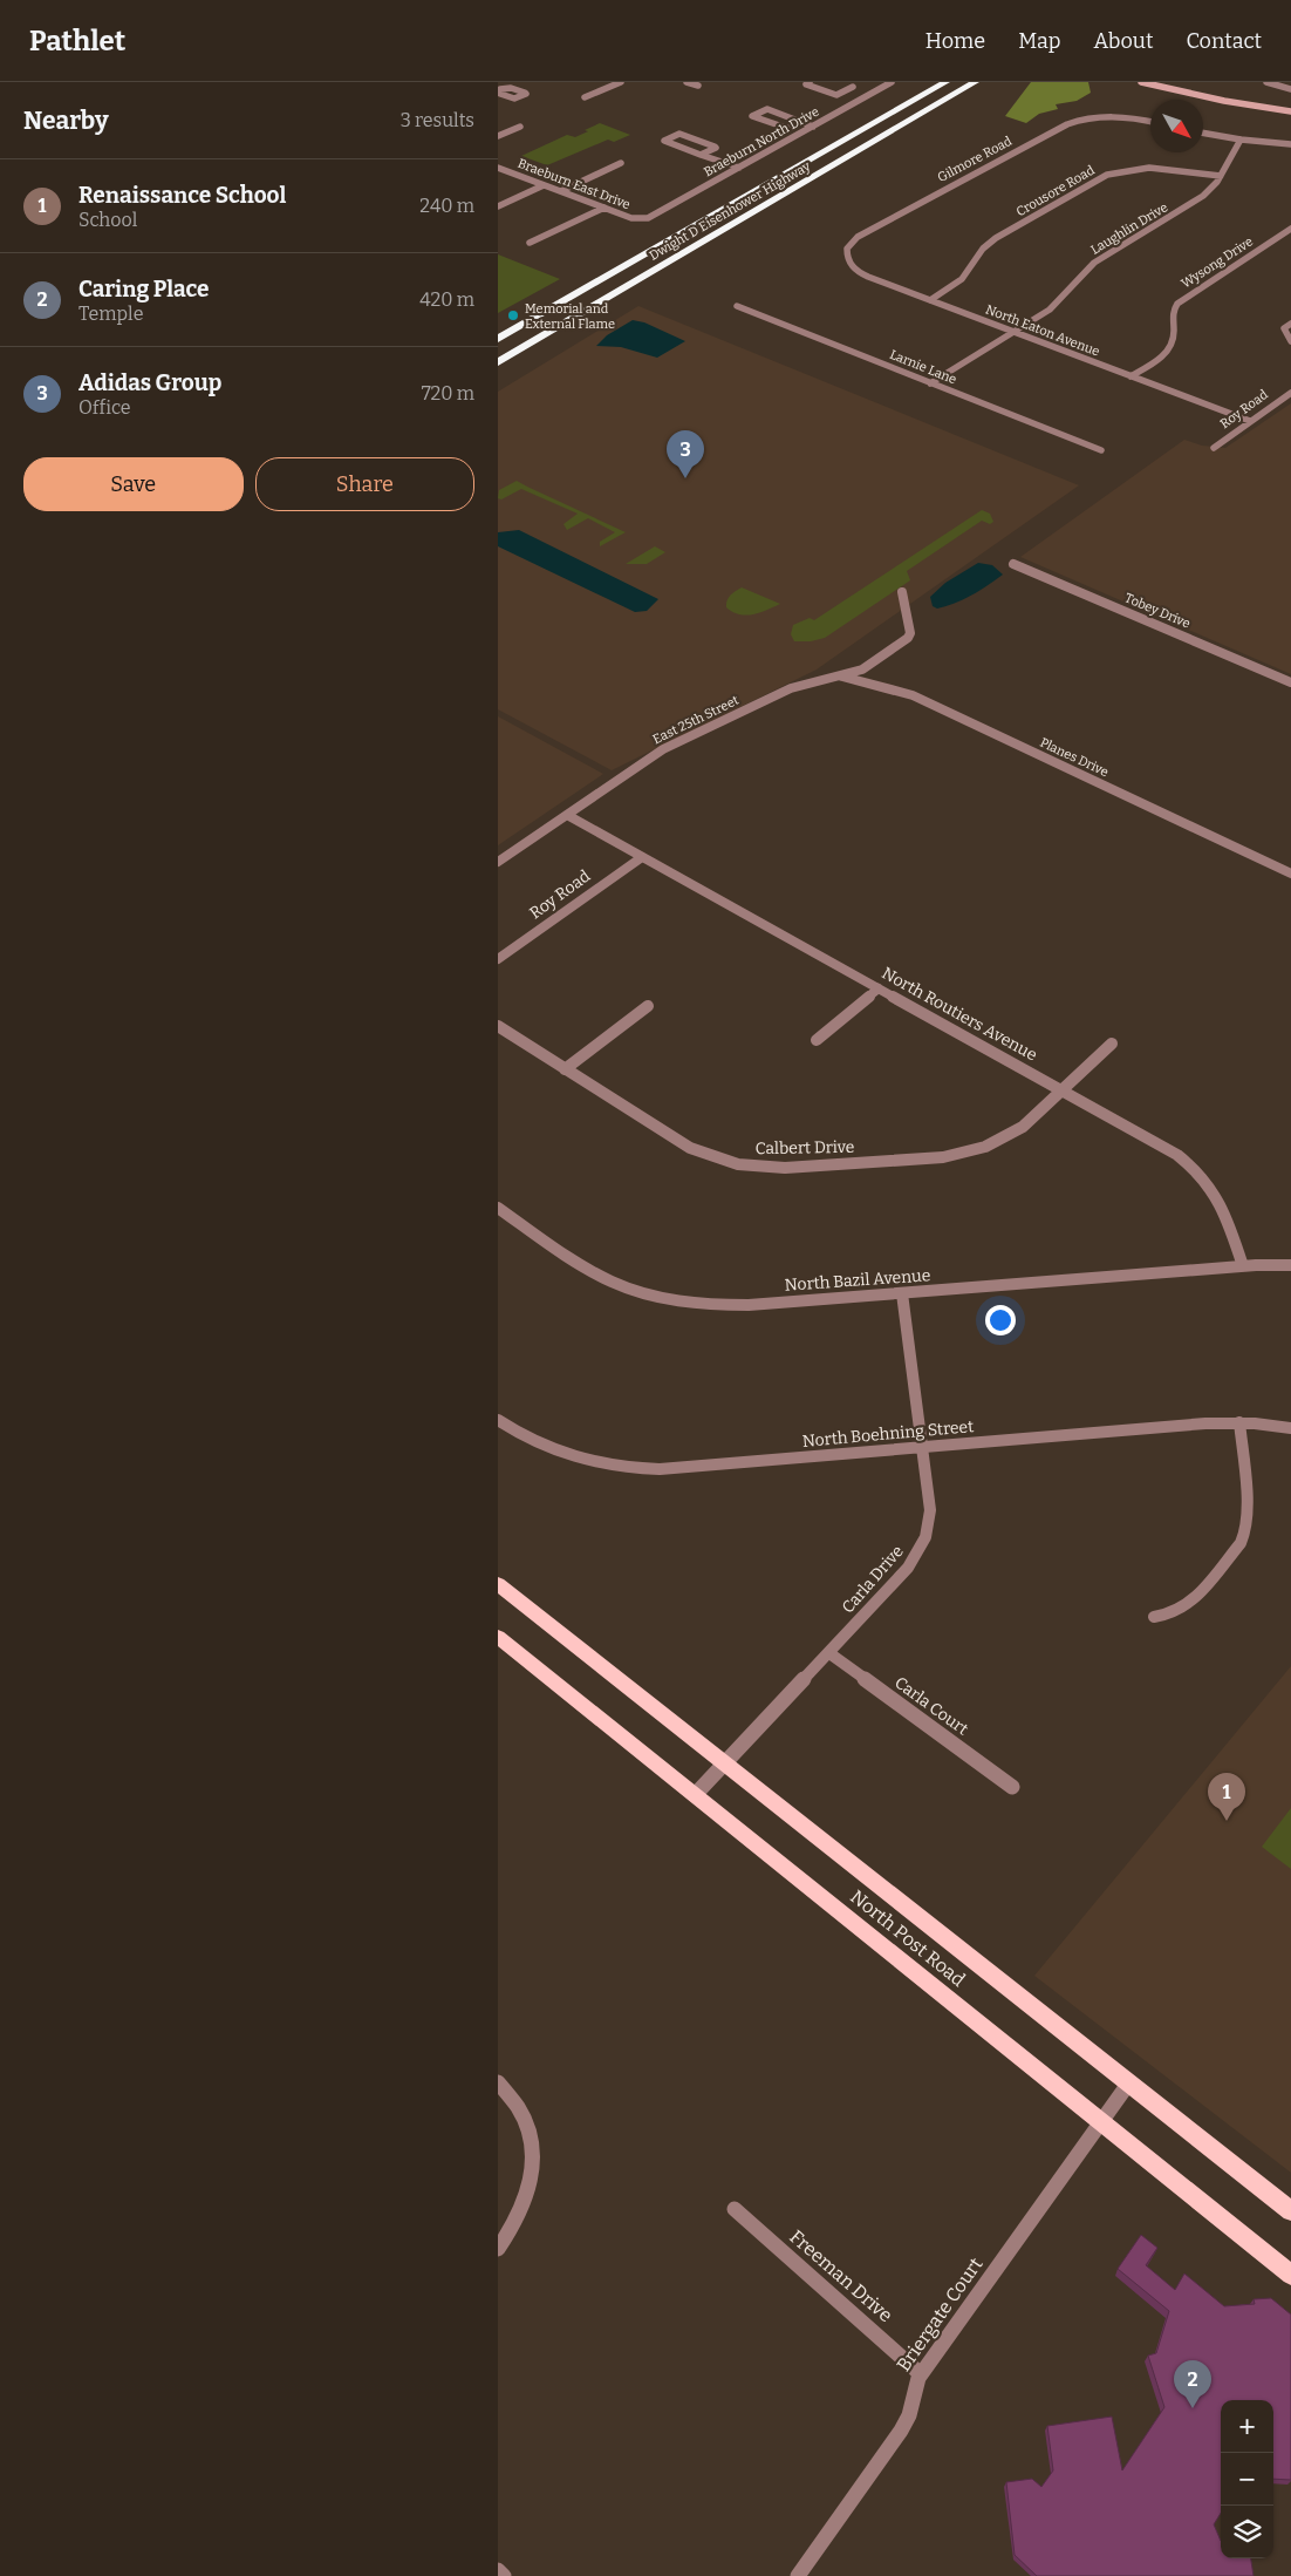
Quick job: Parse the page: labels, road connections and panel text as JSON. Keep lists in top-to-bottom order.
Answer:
{
  "streets": {
    "highway": ["Dwight D Eisenhower Highway"],
    "main road": ["North Post Road"],
    "street": [
      "Braeburn North Drive",
      "Gilmore Road",
      "Braeburn East Drive",
      "Crousore Road",
      "Laughlin Drive",
      "Wysong Drive",
      "North Eaton Avenue",
      "Larnie Lane",
      "Roy Road",
      "Tobey Drive",
      "East 25th Street",
      "Planes Drive",
      "North Routiers Avenue",
      "Calbert Drive",
      "North Bazil Avenue",
      "North Boehning Street",
      "Carla Drive",
      "Carla Court",
      "Freeman Drive",
      "Briergate Court"
    ]
  },
  "crossings": [
    ["Braeburn North Drive", "Braeburn East Drive"],
    ["Gilmore Road", "North Eaton Avenue"],
    ["Crousore Road", "Laughlin Drive"],
    ["Crousore Road", "North Eaton Avenue"],
    ["Laughlin Drive", "North Eaton Avenue"],
    ["Laughlin Drive", "Larnie Lane"],
    ["Wysong Drive", "North Eaton Avenue"],
    ["North Eaton Avenue", "Roy Road"],
    ["Roy Road", "North Routiers Avenue"],
    ["East 25th Street", "Planes Drive"],
    ["East 25th Street", "North Routiers Avenue"],
    ["North Routiers Avenue", "Calbert Drive"],
    ["North Routiers Avenue", "North Bazil Avenue"],
    ["North Bazil Avenue", "Carla Drive"],
    ["North Boehning Street", "Carla Drive"],
    ["Carla Drive", "Carla Court"],
    ["Carla Drive", "North Post Road"],
    ["North Post Road", "Briergate Court"],
    ["Freeman Drive", "Briergate Court"]
  ],
  "places": ["Memorial and External Flame"],
  "north": "bottom right",
  "page": {
    "header": "Pathlet",
    "nav": [
      "Home",
      "Map",
      "About",
      "Contact"
    ],
    "heading": ["Nearby", "3 results"],
    "list": [
      {
        "mark": "1",
        "name": "Renaissance School",
        "note": "School",
        "value": "240 m"
      },
      {
        "mark": "2",
        "name": "Caring Place",
        "note": "Temple",
        "value": "420 m"
      },
      {
        "mark": "3",
        "name": "Adidas Group",
        "note": "Office",
        "value": "720 m"
      }
    ],
    "pins": ["3", "1", "2"],
    "buttons": ["Save", "Share"],
    "map_buttons": ["+", "−"]
  }
}
